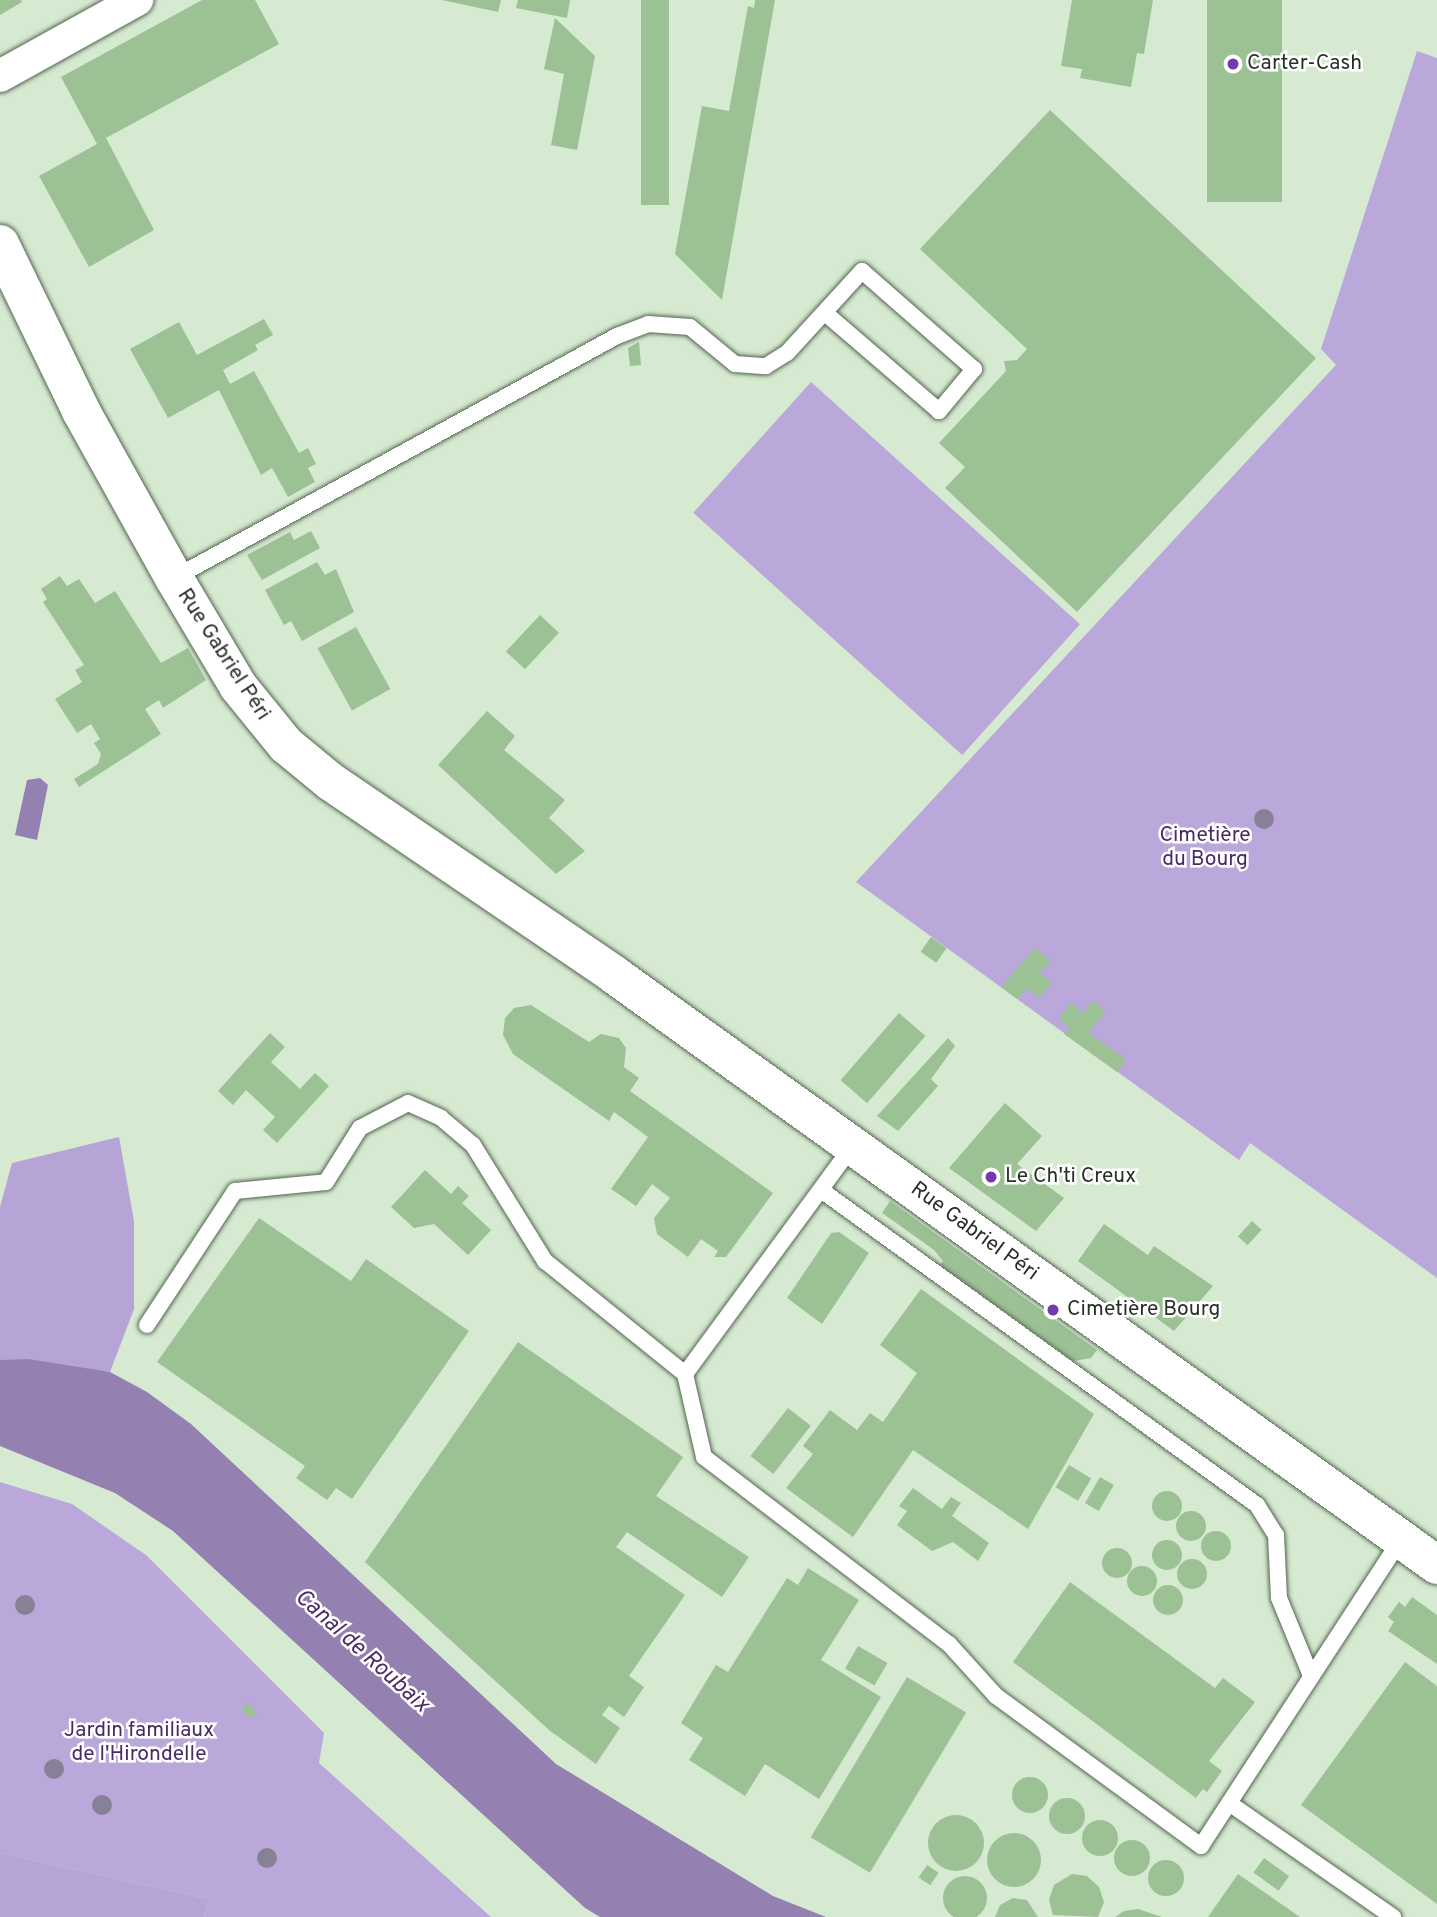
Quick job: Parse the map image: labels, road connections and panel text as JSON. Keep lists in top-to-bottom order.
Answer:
{
  "streets": {
    "main road": ["Rue Gabriel Péri"]
  },
  "water": ["Canal de Roubaix"],
  "parks": ["Cimetière du Bourg", "Jardin familiaux de l'Hirondelle"],
  "places": ["Carter-Cash", "Le Ch'ti Creux", "Cimetière Bourg"]
}
